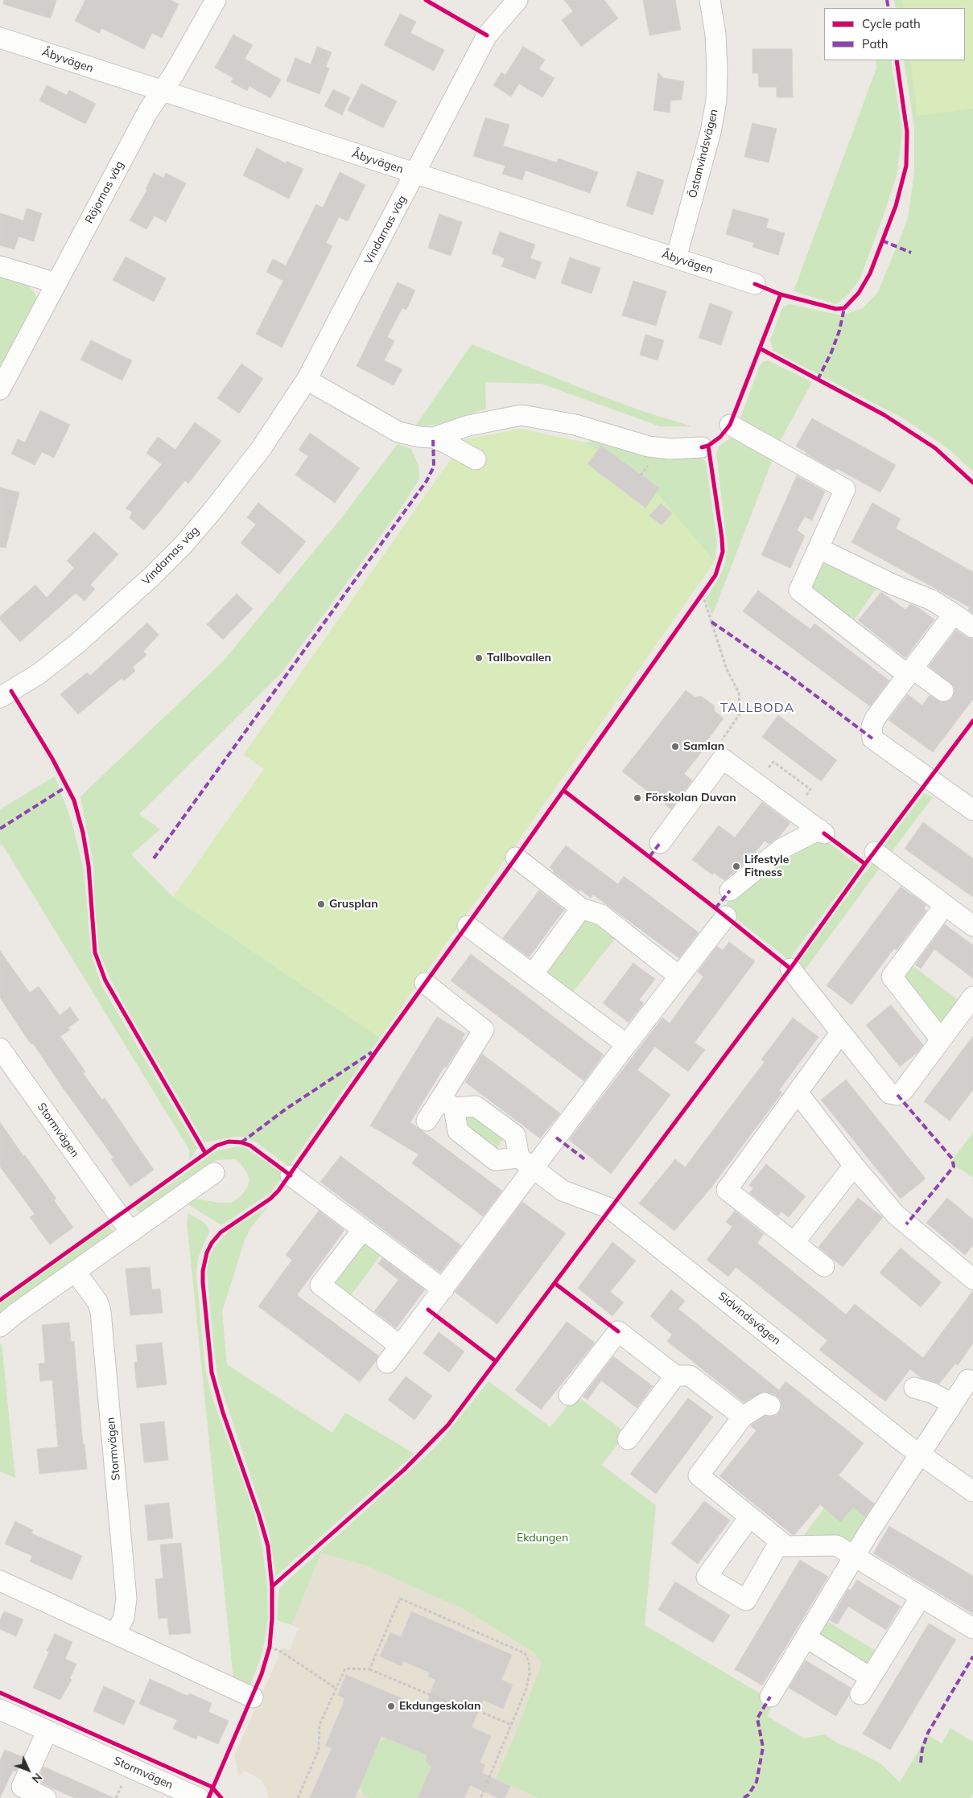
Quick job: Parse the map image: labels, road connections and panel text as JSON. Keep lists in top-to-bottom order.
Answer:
{
  "streets": {
    "street": [
      "Åbyvägen",
      "Östanvindsvägen",
      "Röjornas väg",
      "Vindarnas väg",
      "Stormvägen",
      "Sidvindsvägen"
    ]
  },
  "crossings": [
    ["Åbyvägen", "Östanvindsvägen"],
    ["Åbyvägen", "Röjornas väg"],
    ["Åbyvägen", "Vindarnas väg"]
  ],
  "districts": ["TALLBODA"],
  "parks": ["Ekdungen"],
  "places": [
    "Tallbovallen",
    "Samlan",
    "Förskolan Duvan",
    "Lifestyle Fitness",
    "Grusplan",
    "Ekdungeskolan"
  ],
  "legend": ["Cycle path", "Path"],
  "north": "bottom right"
}
